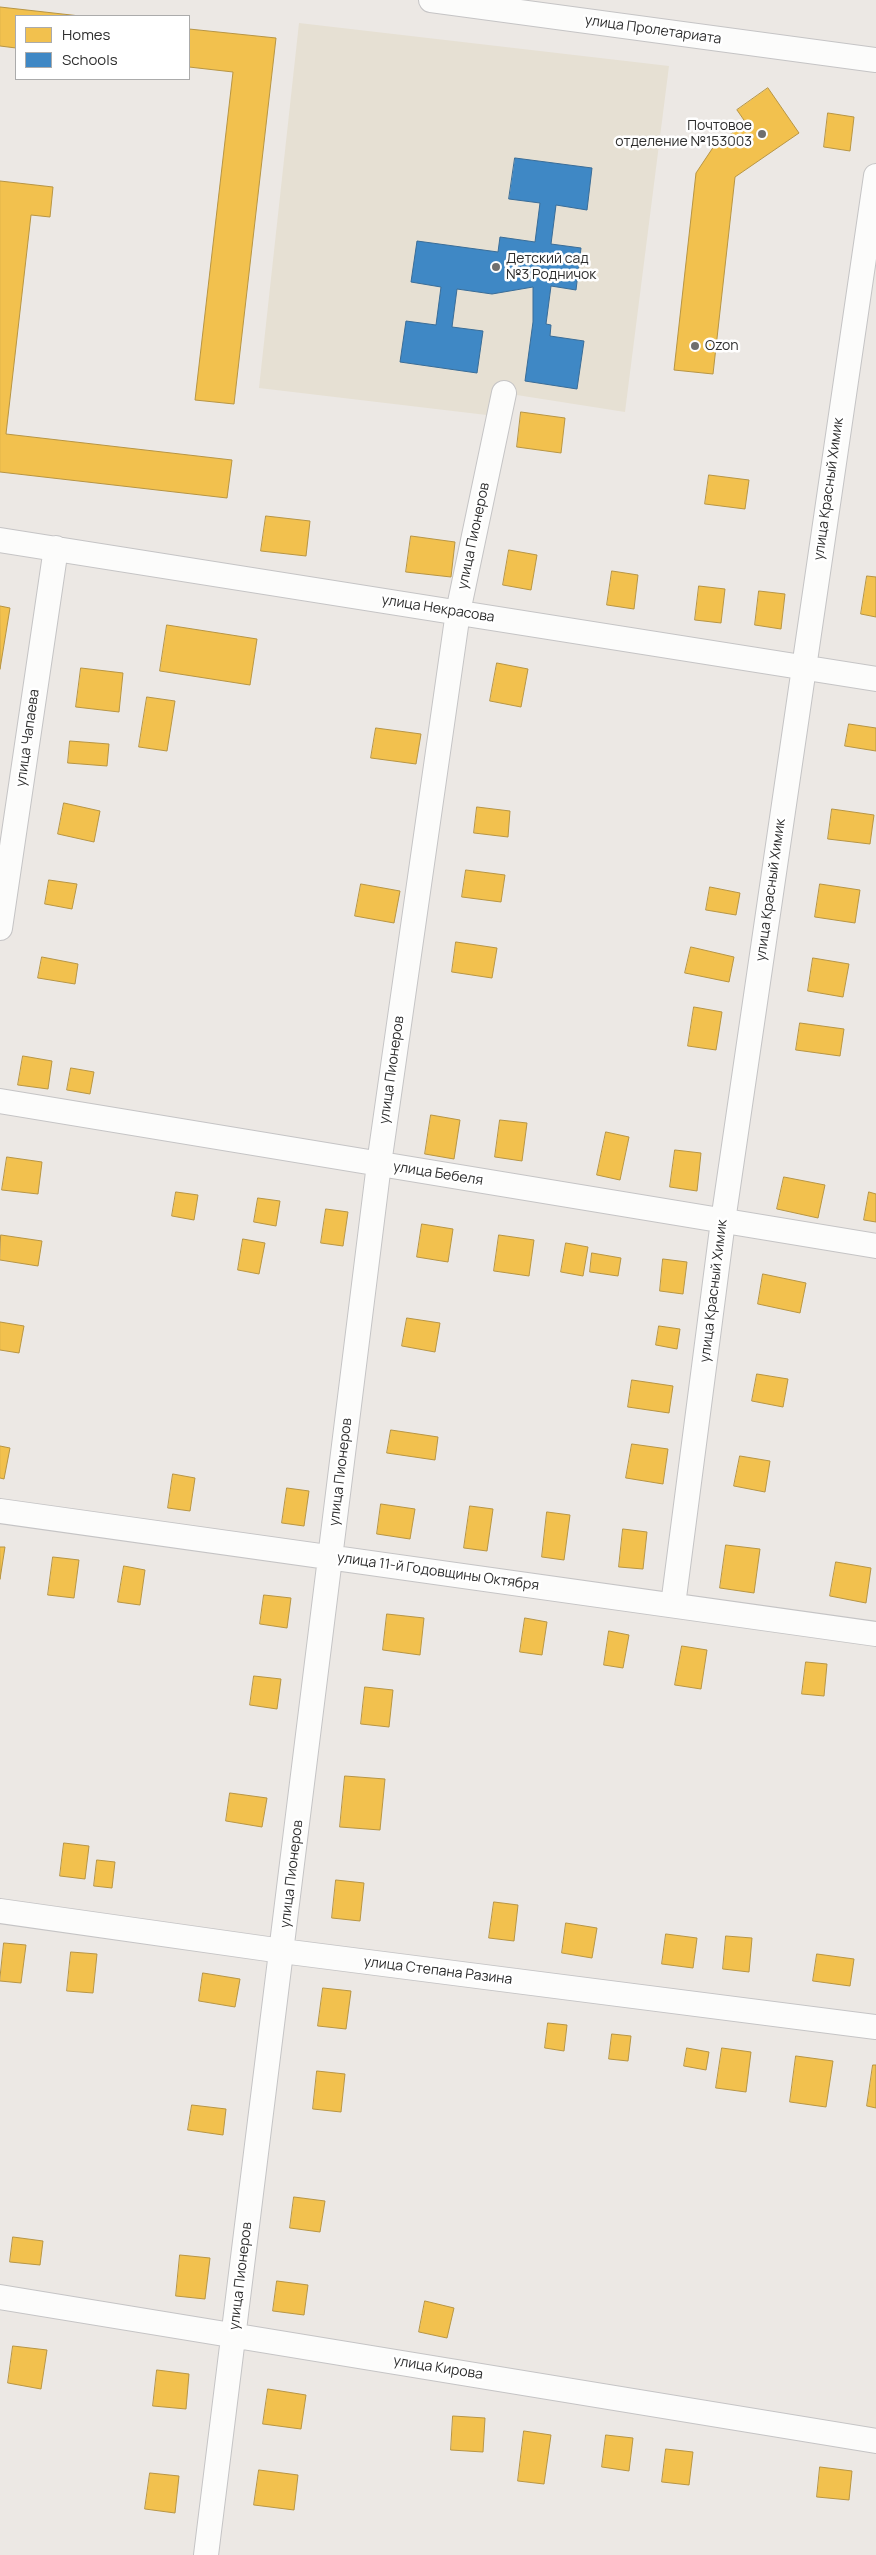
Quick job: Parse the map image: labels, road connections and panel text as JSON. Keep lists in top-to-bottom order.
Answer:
{
  "streets": {
    "street": [
      "улица Пролетариата",
      "улица Красный Химик",
      "улица Пионеров",
      "улица Некрасова",
      "улица Чапаева",
      "улица Бебеля",
      "улица 11-й Годовщины Октября",
      "улица Степана Разина",
      "улица Кирова"
    ]
  },
  "crossings": [
    ["улица Красный Химик", "улица Некрасова"],
    ["улица Красный Химик", "улица Бебеля"],
    ["улица Красный Химик", "улица 11-й Годовщины Октября"],
    ["улица Пионеров", "улица Некрасова"],
    ["улица Пионеров", "улица Бебеля"],
    ["улица Пионеров", "улица 11-й Годовщины Октября"],
    ["улица Пионеров", "улица Степана Разина"],
    ["улица Пионеров", "улица Кирова"],
    ["улица Некрасова", "улица Чапаева"]
  ],
  "places": ["Почтовое отделение №153003", "Детский сад №3 Родничок", "Ozon"],
  "legend": ["Homes", "Schools"]
}
